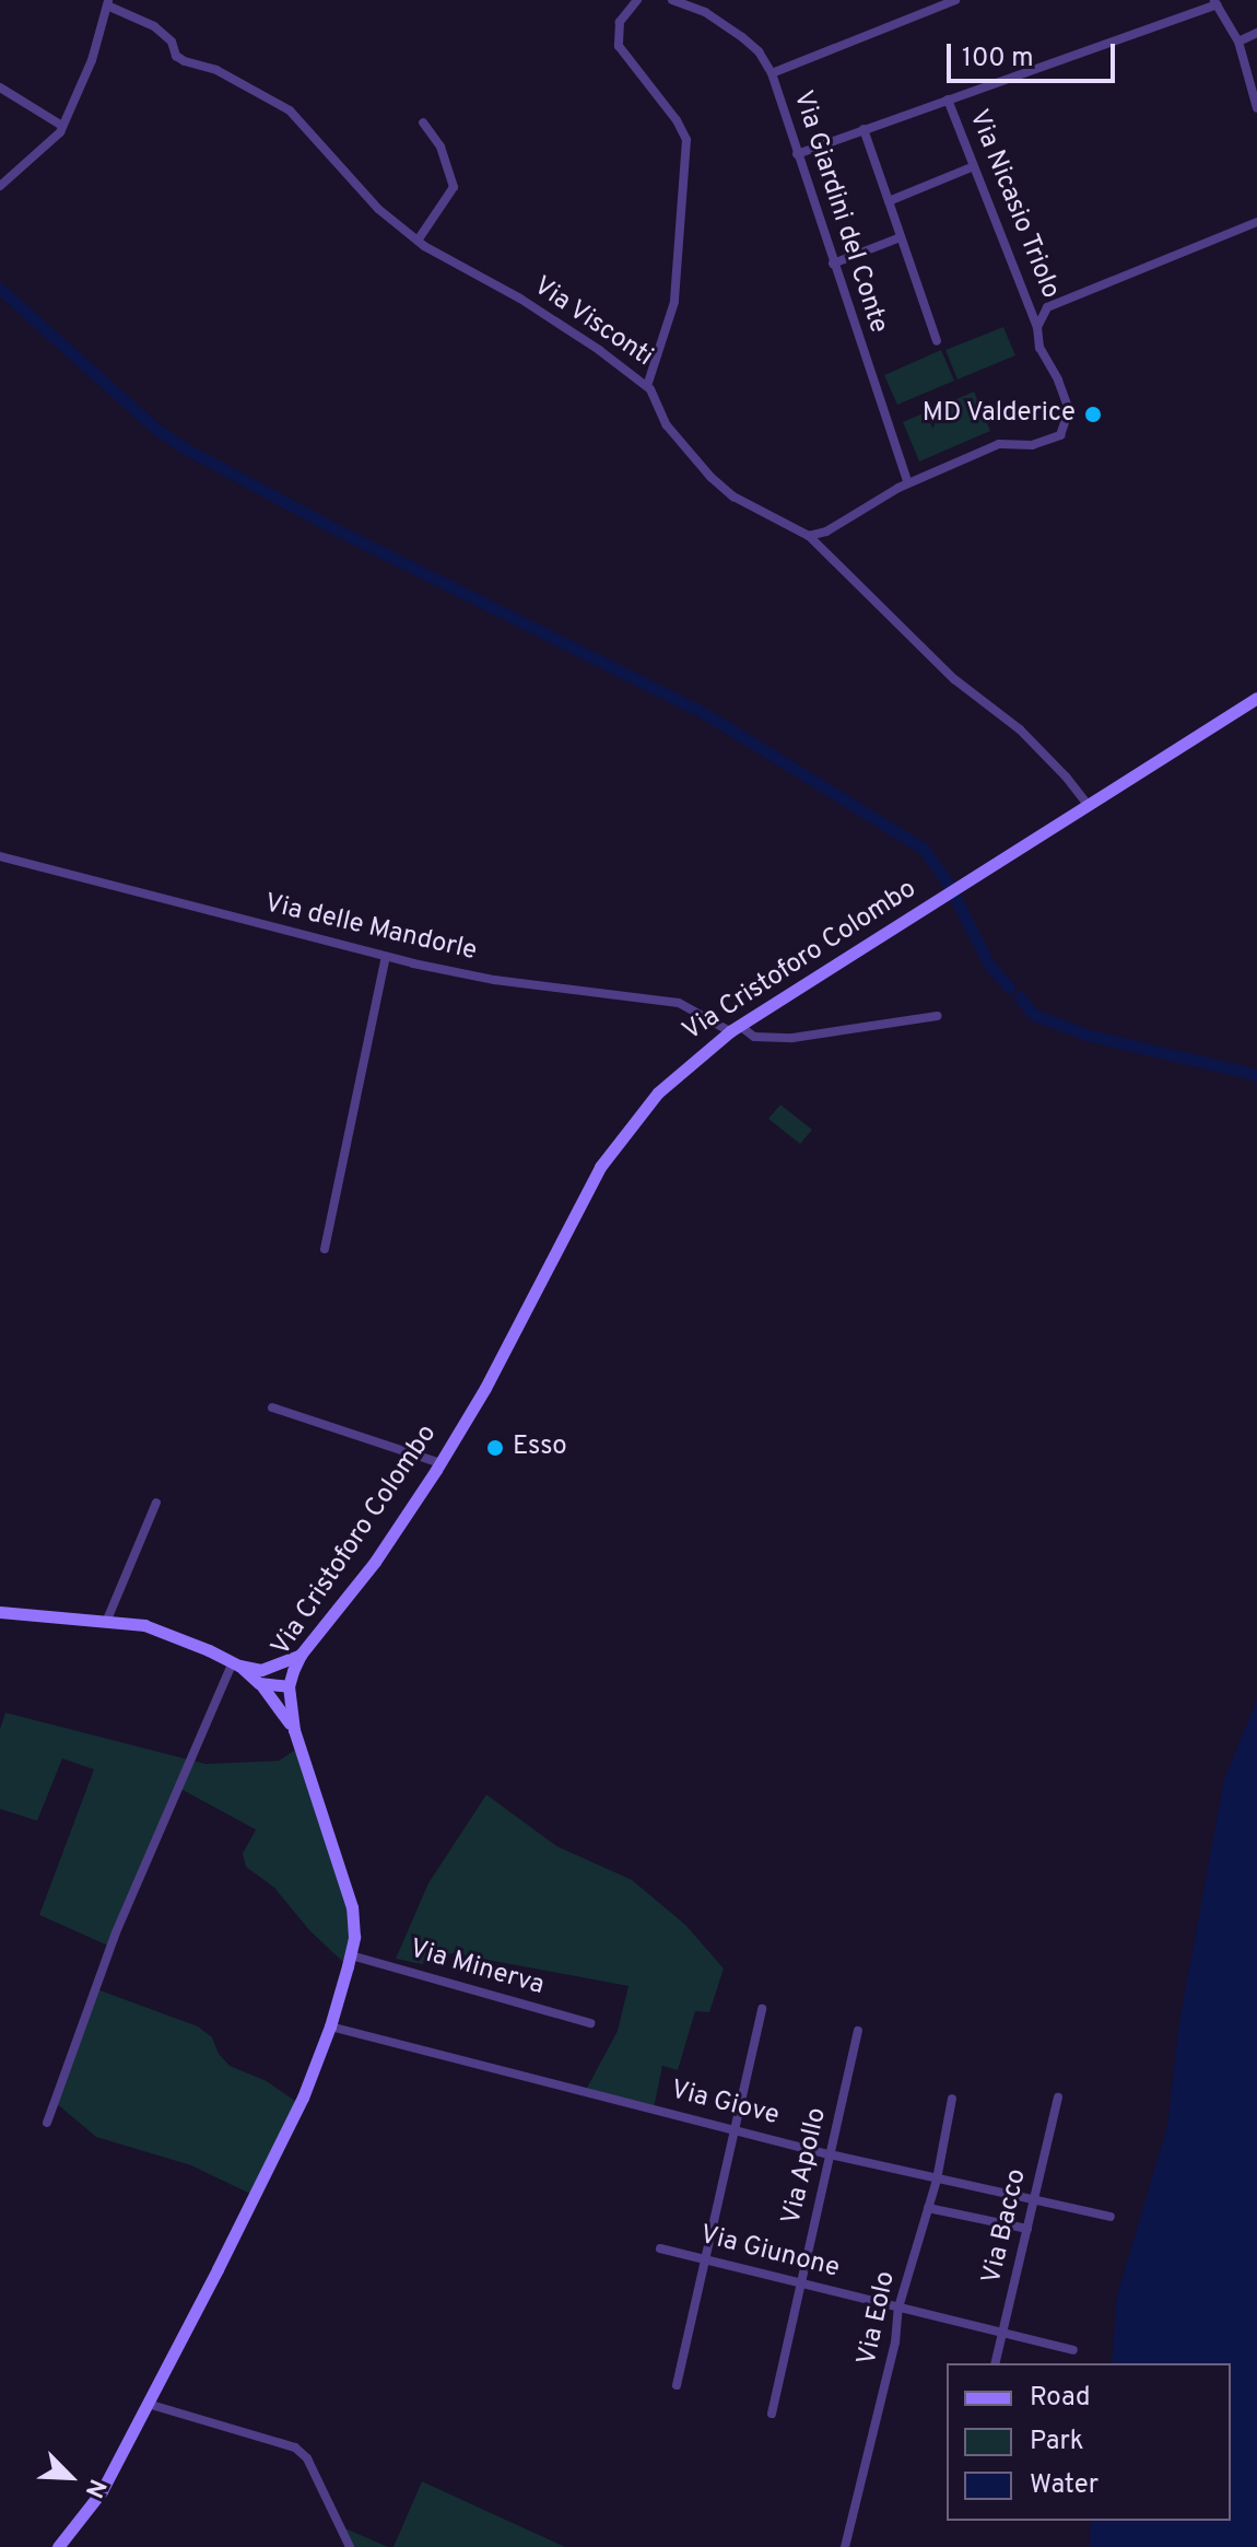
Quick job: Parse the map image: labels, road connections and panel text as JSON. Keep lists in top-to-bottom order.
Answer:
{
  "streets": {
    "main road": ["Via Cristoforo Colombo"],
    "street": [
      "Via Nicasio Triolo",
      "Via Giardini del Conte",
      "Via Visconti",
      "Via delle Mandorle",
      "Via Minerva",
      "Via Giove",
      "Via Apollo",
      "Via Bacco",
      "Via Giunone",
      "Via Eolo"
    ]
  },
  "crossings": [
    ["Via Nicasio Triolo", "Via Giardini del Conte"],
    ["Via Visconti", "Via Cristoforo Colombo"],
    ["Via delle Mandorle", "Via Cristoforo Colombo"],
    ["Via Giove", "Via Apollo"],
    ["Via Giove", "Via Bacco"],
    ["Via Giove", "Via Eolo"],
    ["Via Apollo", "Via Giunone"],
    ["Via Bacco", "Via Giunone"],
    ["Via Giunone", "Via Eolo"]
  ],
  "places": ["MD Valderice", "Esso"],
  "legend": ["Road", "Park", "Water"],
  "scale_bar": "100 m",
  "north": "bottom right"
}
